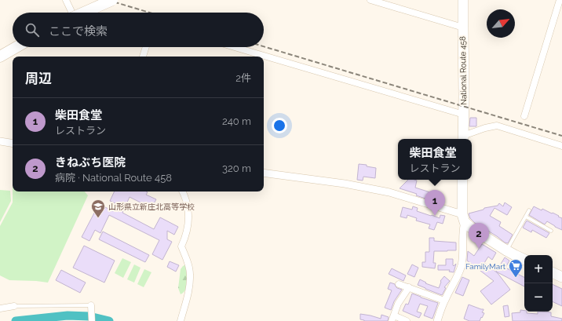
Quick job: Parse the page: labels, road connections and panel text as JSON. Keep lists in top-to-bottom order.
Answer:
{
  "streets": {
    "highway": ["National Route 458"]
  },
  "places": {
    "school or university": ["山形県立新庄北高等学校"],
    "supermarket": ["FamilyMart"]
  },
  "north": "top right",
  "page": {
    "search": "ここで検索",
    "heading": ["周辺", "2件"],
    "list": [
      {
        "mark": "1",
        "name": "柴田食堂",
        "note": "レストラン",
        "value": "240 m"
      },
      {
        "mark": "2",
        "name": "きねぶち医院",
        "note": "病院 · National Route 458",
        "value": "320 m"
      }
    ],
    "popup": ["柴田食堂", "レストラン"],
    "pins": ["1", "2"],
    "map_buttons": ["+", "−"]
  }
}
